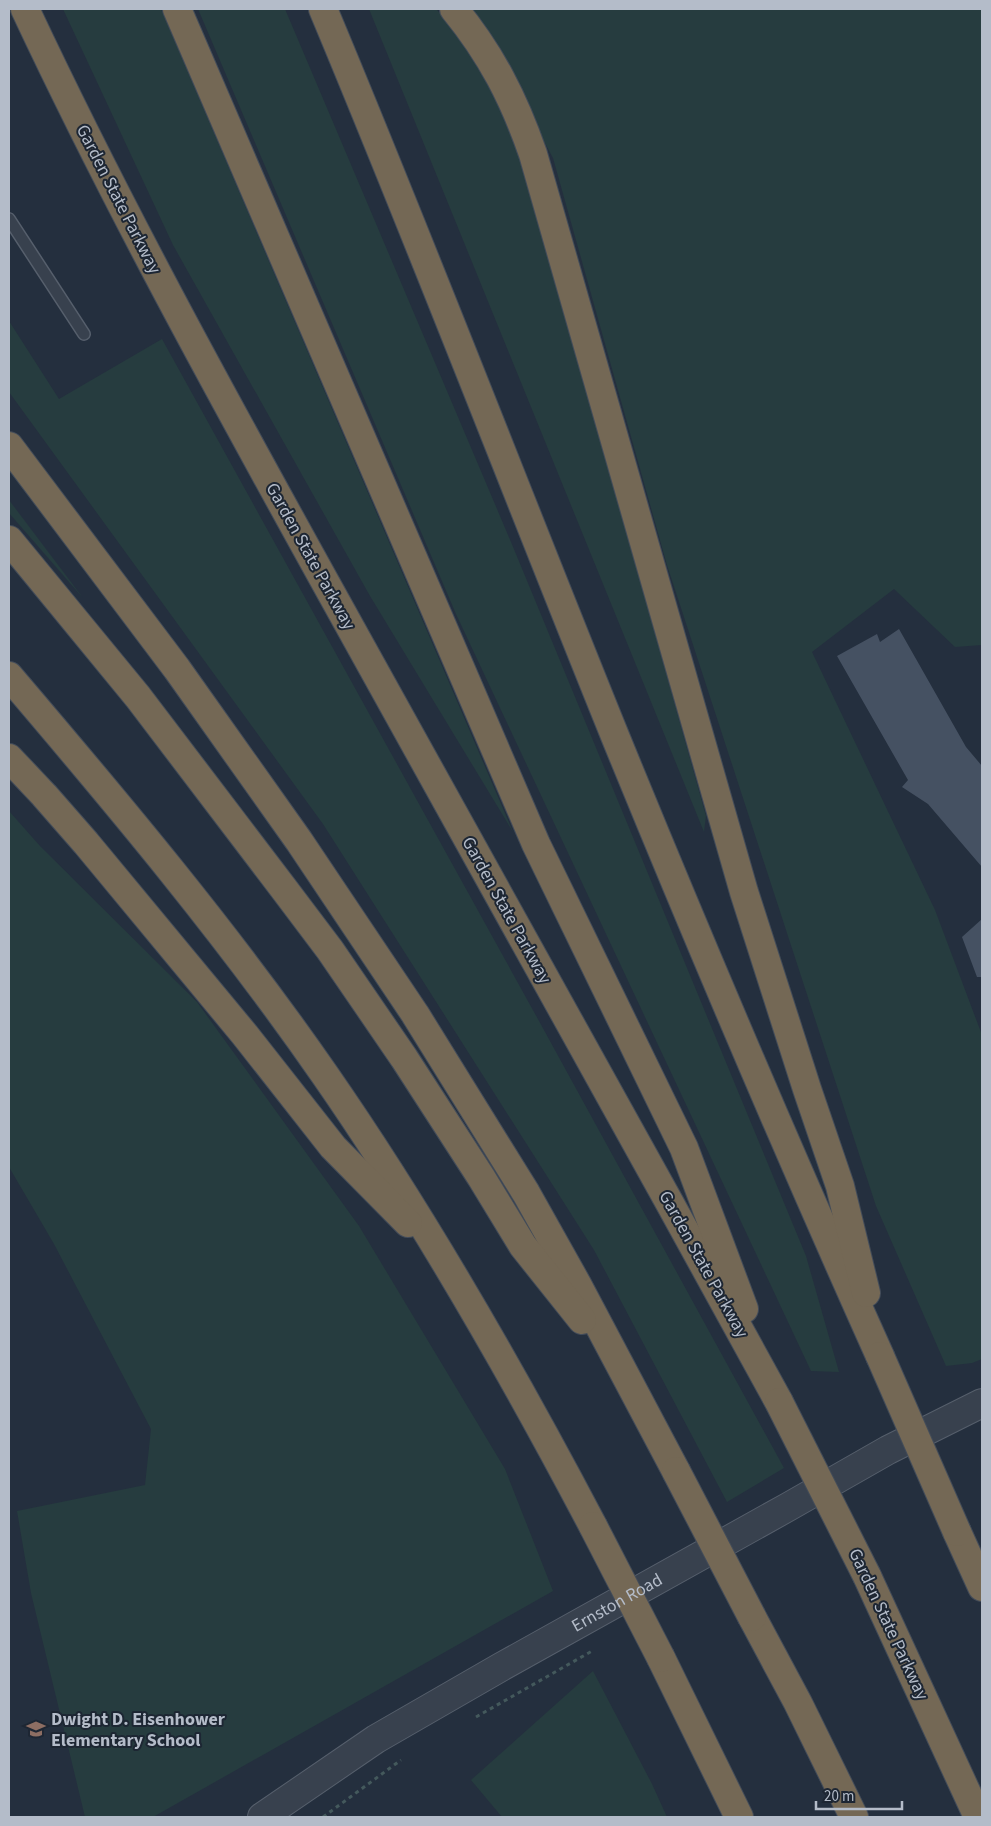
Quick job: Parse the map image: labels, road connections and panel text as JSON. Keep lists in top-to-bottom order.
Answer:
{
  "streets": {
    "highway": ["Garden State Parkway"],
    "street": ["Ernston Road"]
  },
  "places": {
    "school or university": ["Dwight D. Eisenhower Elementary School"]
  },
  "scale_bar": "20 m"
}
